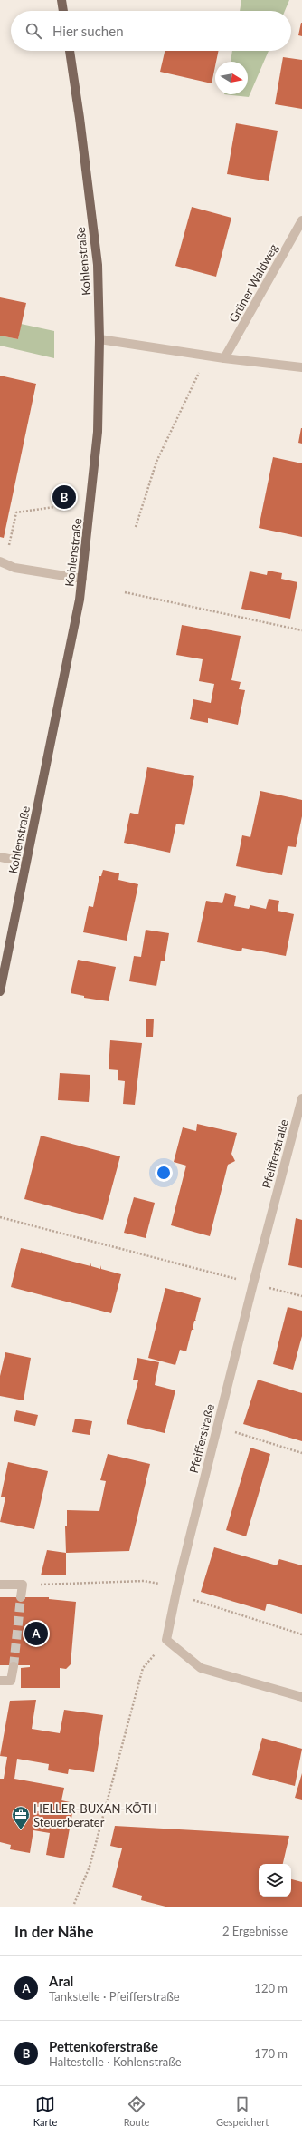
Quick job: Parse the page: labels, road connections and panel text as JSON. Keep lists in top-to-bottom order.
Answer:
{
  "streets": {
    "main road": ["Kohlenstraße"],
    "street": ["Grüner Waldweg", "Pfeifferstraße"]
  },
  "places": {
    "office": ["HELLER-BUXAN-KÖTH Steuerberater"]
  },
  "north": "right",
  "page": {
    "search": "Hier suchen",
    "pins": ["B", "A"],
    "heading": ["In der Nähe", "2 Ergebnisse"],
    "list": [
      {
        "mark": "A",
        "name": "Aral",
        "note": "Tankstelle · Pfeifferstraße",
        "value": "120 m"
      },
      {
        "mark": "B",
        "name": "Pettenkoferstraße",
        "note": "Haltestelle · Kohlenstraße",
        "value": "170 m"
      }
    ],
    "nav": ["Karte", "Route", "Gespeichert"]
  }
}
